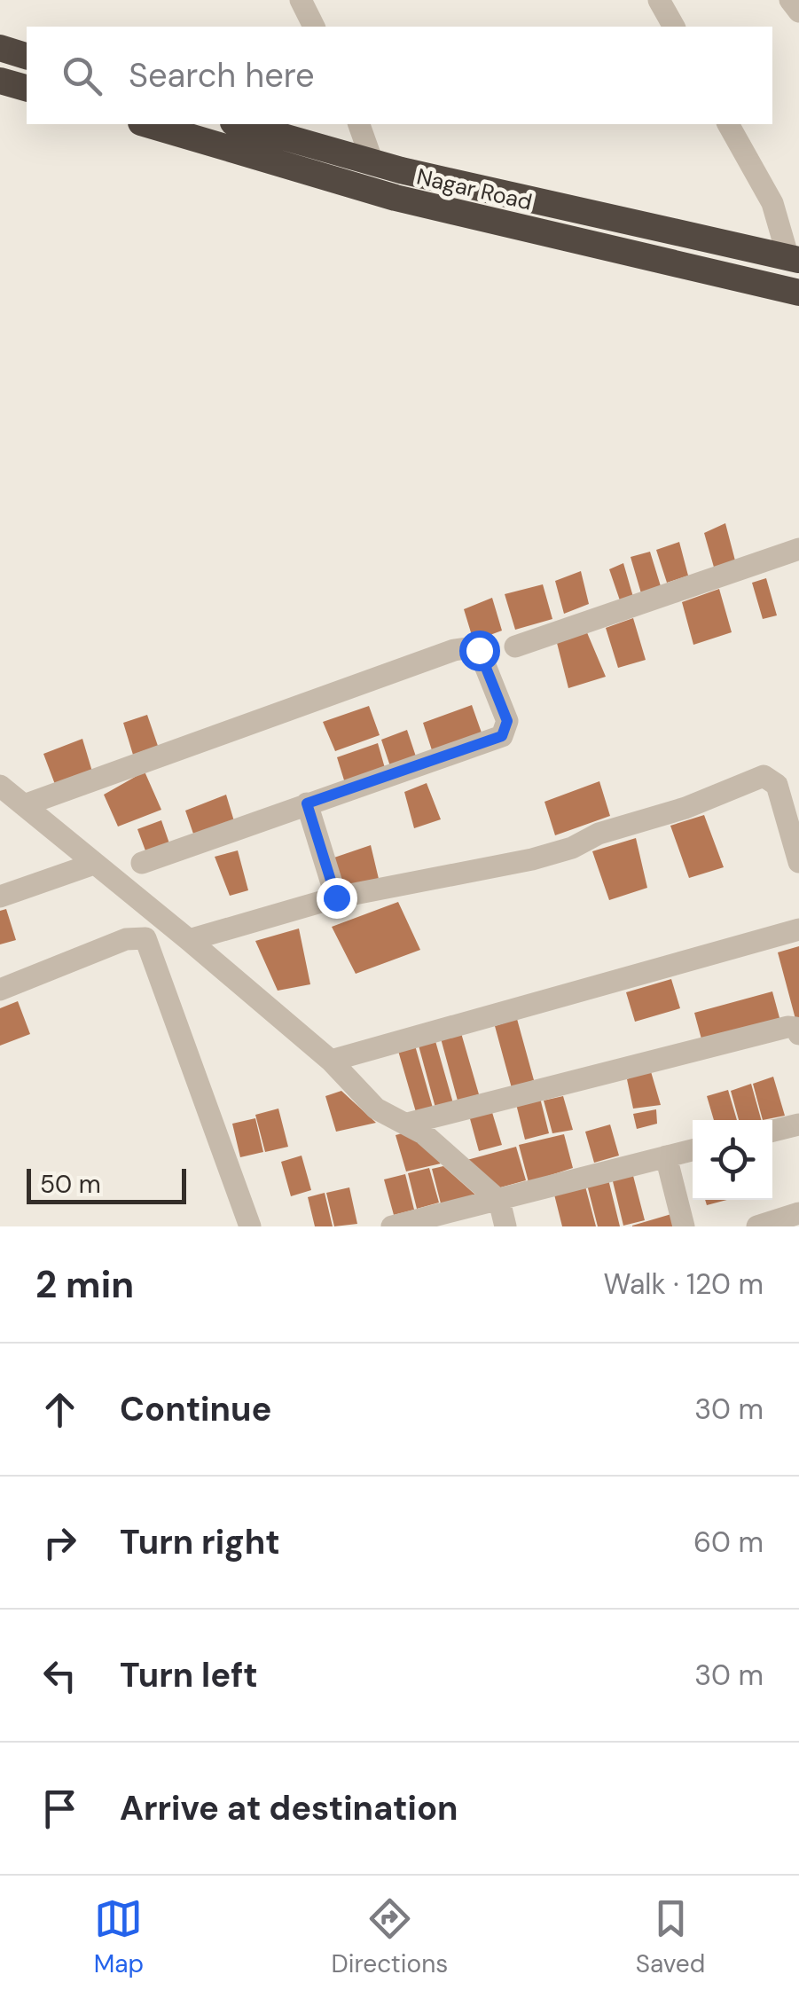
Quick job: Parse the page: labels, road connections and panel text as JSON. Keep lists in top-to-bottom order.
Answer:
{
  "streets": {
    "highway": ["Nagar Road"]
  },
  "scale_bar": "50 m",
  "page": {
    "search": "Search here",
    "scale": "50 m",
    "heading": ["2 min", "Walk · 120 m"],
    "list": [
      ["Continue", "30 m"],
      ["Turn right", "60 m"],
      ["Turn left", "30 m"],
      "Arrive at destination"
    ],
    "nav": ["Map", "Directions", "Saved"]
  }
}
